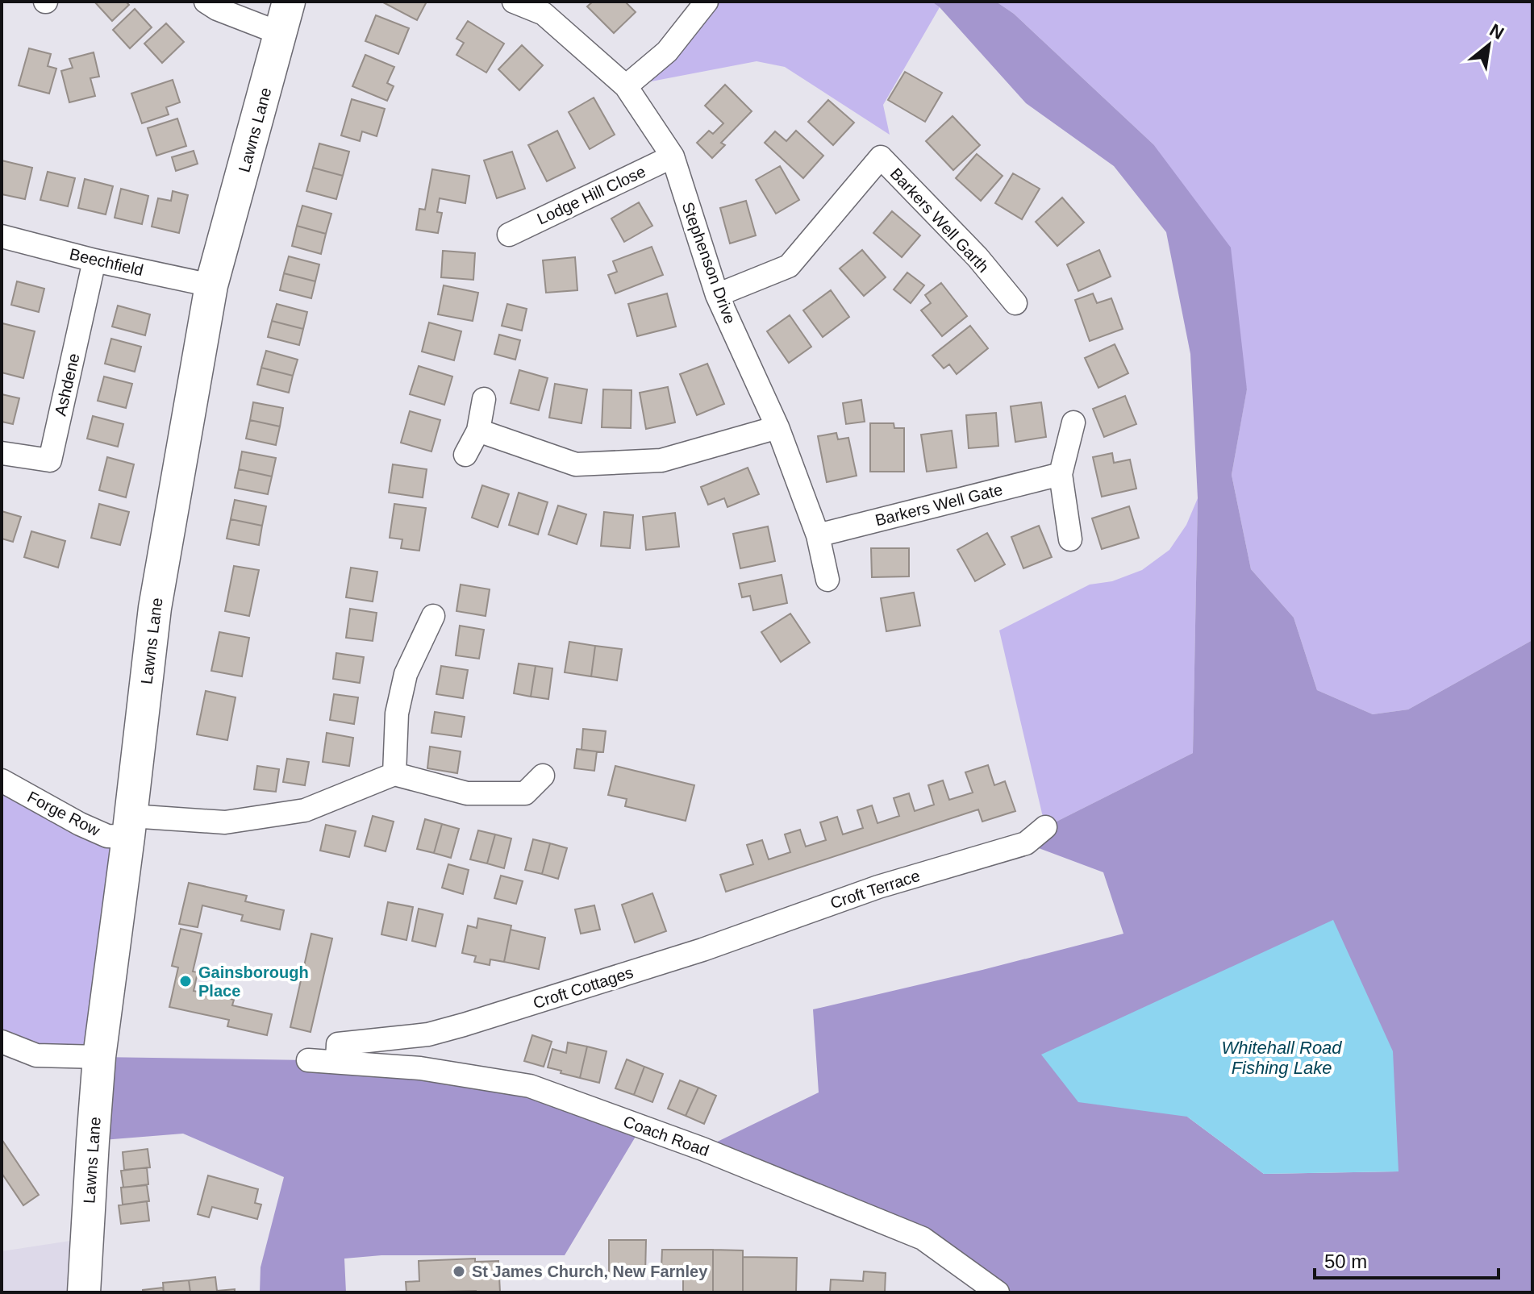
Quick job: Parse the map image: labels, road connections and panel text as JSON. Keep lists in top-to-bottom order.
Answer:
{
  "streets": {
    "street": [
      "Lawns Lane",
      "Lodge Hill Close",
      "Barkers Well Garth",
      "Beechfield",
      "Stephenson Drive",
      "Ashdene",
      "Barkers Well Gate",
      "Forge Row",
      "Croft Terrace",
      "Croft Cottages",
      "Coach Road"
    ]
  },
  "crossings": [
    ["Lawns Lane", "Beechfield"],
    ["Lawns Lane", "Forge Row"],
    ["Lodge Hill Close", "Stephenson Drive"],
    ["Barkers Well Garth", "Stephenson Drive"],
    ["Beechfield", "Ashdene"],
    ["Stephenson Drive", "Barkers Well Gate"],
    ["Croft Terrace", "Croft Cottages"],
    ["Croft Cottages", "Coach Road"]
  ],
  "water": ["Whitehall Road Fishing Lake"],
  "places": ["Gainsborough Place", "St James Church, New Farnley"],
  "scale_bar": "50 m",
  "north": "top right"
}
